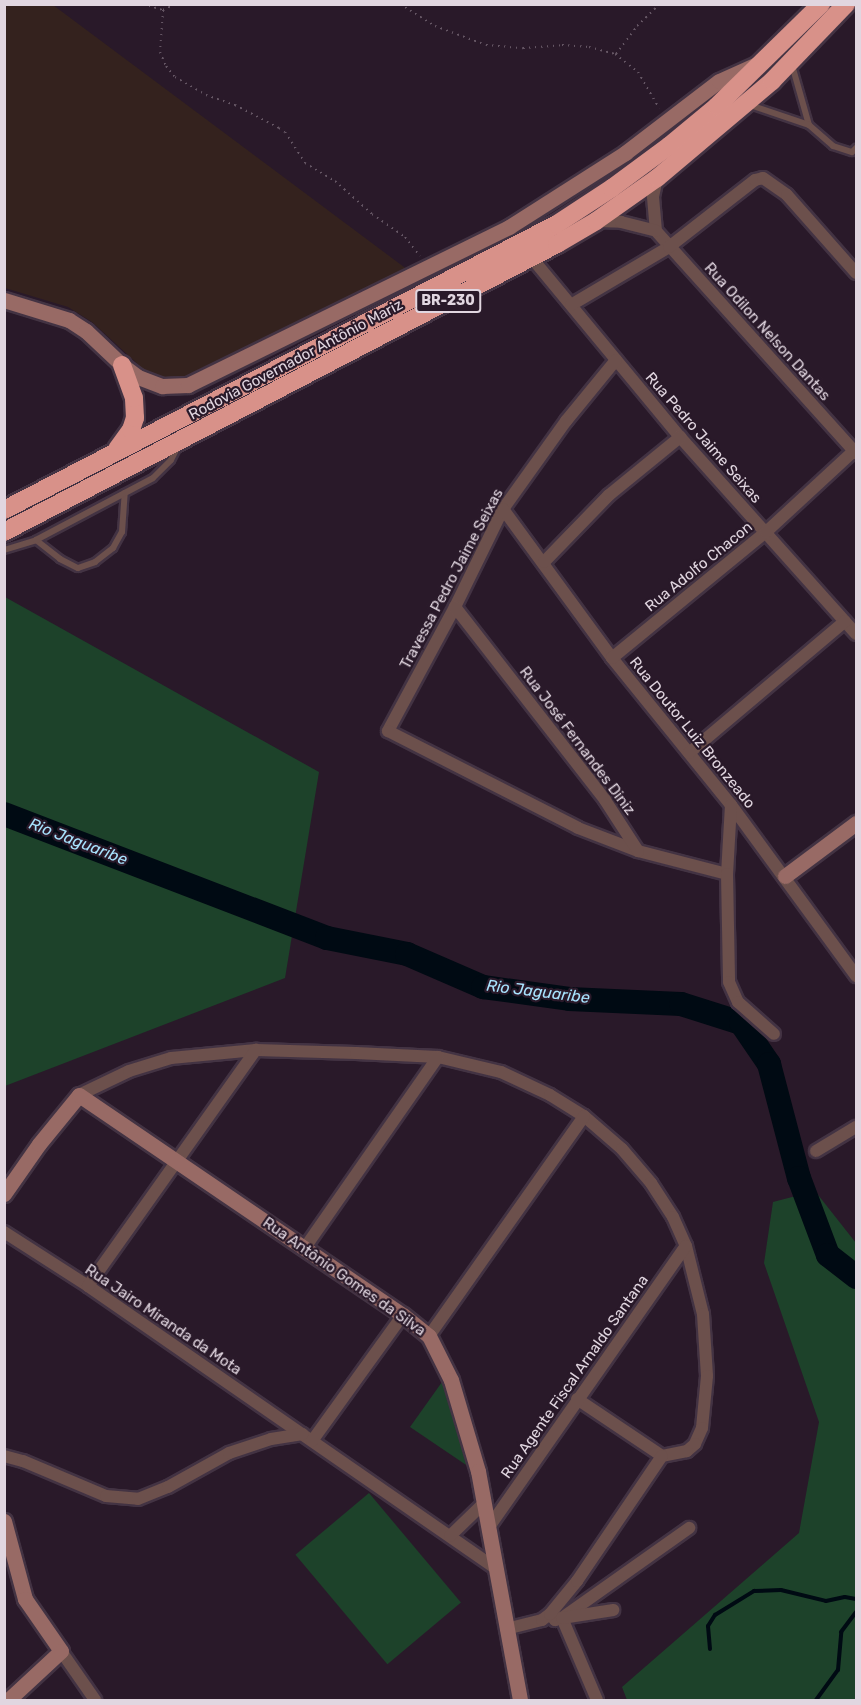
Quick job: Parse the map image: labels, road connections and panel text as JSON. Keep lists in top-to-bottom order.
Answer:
{
  "streets": {
    "highway": ["BR-230", "Rodovia Governador Antônio Mariz"],
    "street": [
      "Rua Odilon Nelson Dantas",
      "Rua Pedro Jaime Seixas",
      "Rua Adolfo Chacon",
      "Travessa Pedro Jaime Seixas",
      "Rua Doutor Luiz Bronzeado",
      "Rua José Fernandes Diniz",
      "Rua Antônio Gomes da Silva",
      "Rua Jairo Miranda da Mota",
      "Rua Agente Fiscal Arnaldo Santana"
    ]
  },
  "crossings": [
    ["Rua Odilon Nelson Dantas", "Rua Adolfo Chacon"],
    ["Rodovia Governador Antônio Mariz", "Rua Pedro Jaime Seixas"],
    ["Rua Pedro Jaime Seixas", "Rua Adolfo Chacon"],
    ["Rua Pedro Jaime Seixas", "Travessa Pedro Jaime Seixas"],
    ["Rua Adolfo Chacon", "Rua Doutor Luiz Bronzeado"],
    ["Travessa Pedro Jaime Seixas", "Rua Doutor Luiz Bronzeado"],
    ["Travessa Pedro Jaime Seixas", "Rua José Fernandes Diniz"],
    ["Rua Antônio Gomes da Silva", "Rua Jairo Miranda da Mota"],
    ["Rua Antônio Gomes da Silva", "Rua Agente Fiscal Arnaldo Santana"]
  ],
  "water": ["Rio Jaguaribe"]
}
